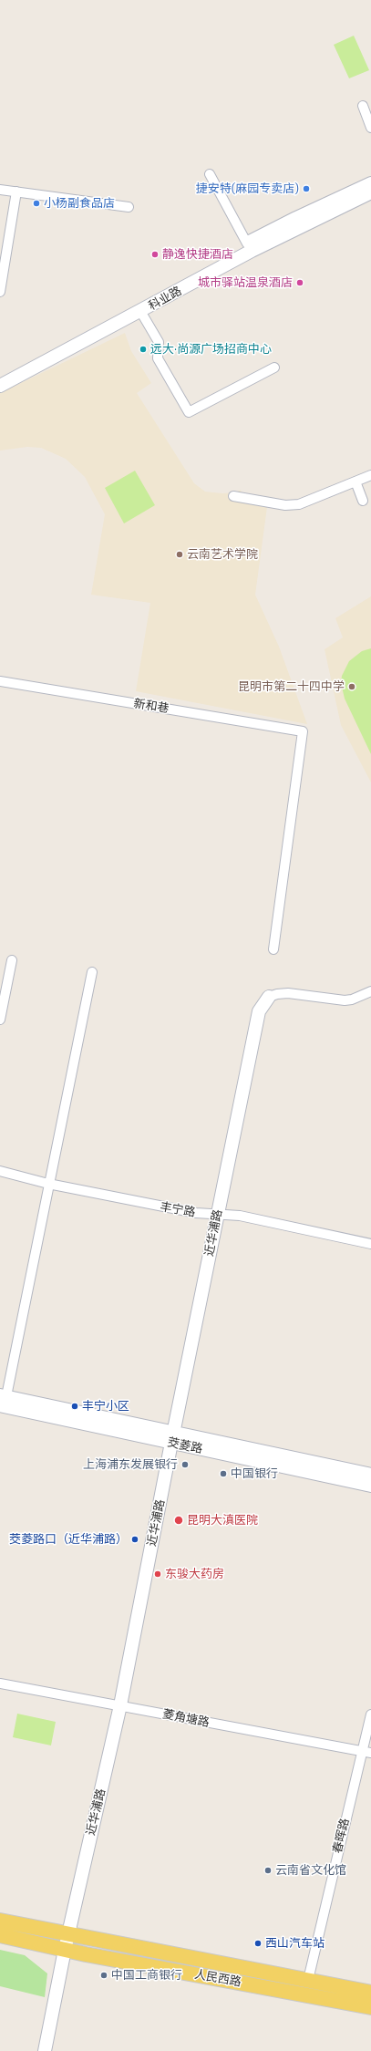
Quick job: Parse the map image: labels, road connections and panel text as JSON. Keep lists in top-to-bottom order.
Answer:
{
  "streets": {
    "main road": ["人民西路"],
    "street": [
      "科业路",
      "新和巷",
      "丰宁路",
      "近华浦路",
      "茭菱路",
      "菱角塘路",
      "春晖路"
    ]
  },
  "crossings": [
    ["丰宁路", "近华浦路"],
    ["近华浦路", "茭菱路"],
    ["近华浦路", "菱角塘路"],
    ["近华浦路", "人民西路"],
    ["菱角塘路", "春晖路"],
    ["春晖路", "人民西路"]
  ],
  "places": [
    "捷安特(麻园专卖店)",
    "小杨副食品店",
    "静逸快捷酒店",
    "城市驿站温泉酒店",
    "远大·尚源广场招商中心",
    "云南艺术学院",
    "昆明市第二十四中学",
    "丰宁小区",
    "上海浦东发展银行",
    "中国银行",
    "昆明大滇医院",
    "茭菱路口（近华浦路）",
    "东骏大药房",
    "云南省文化馆",
    "西山汽车站",
    "中国工商银行"
  ]
}
